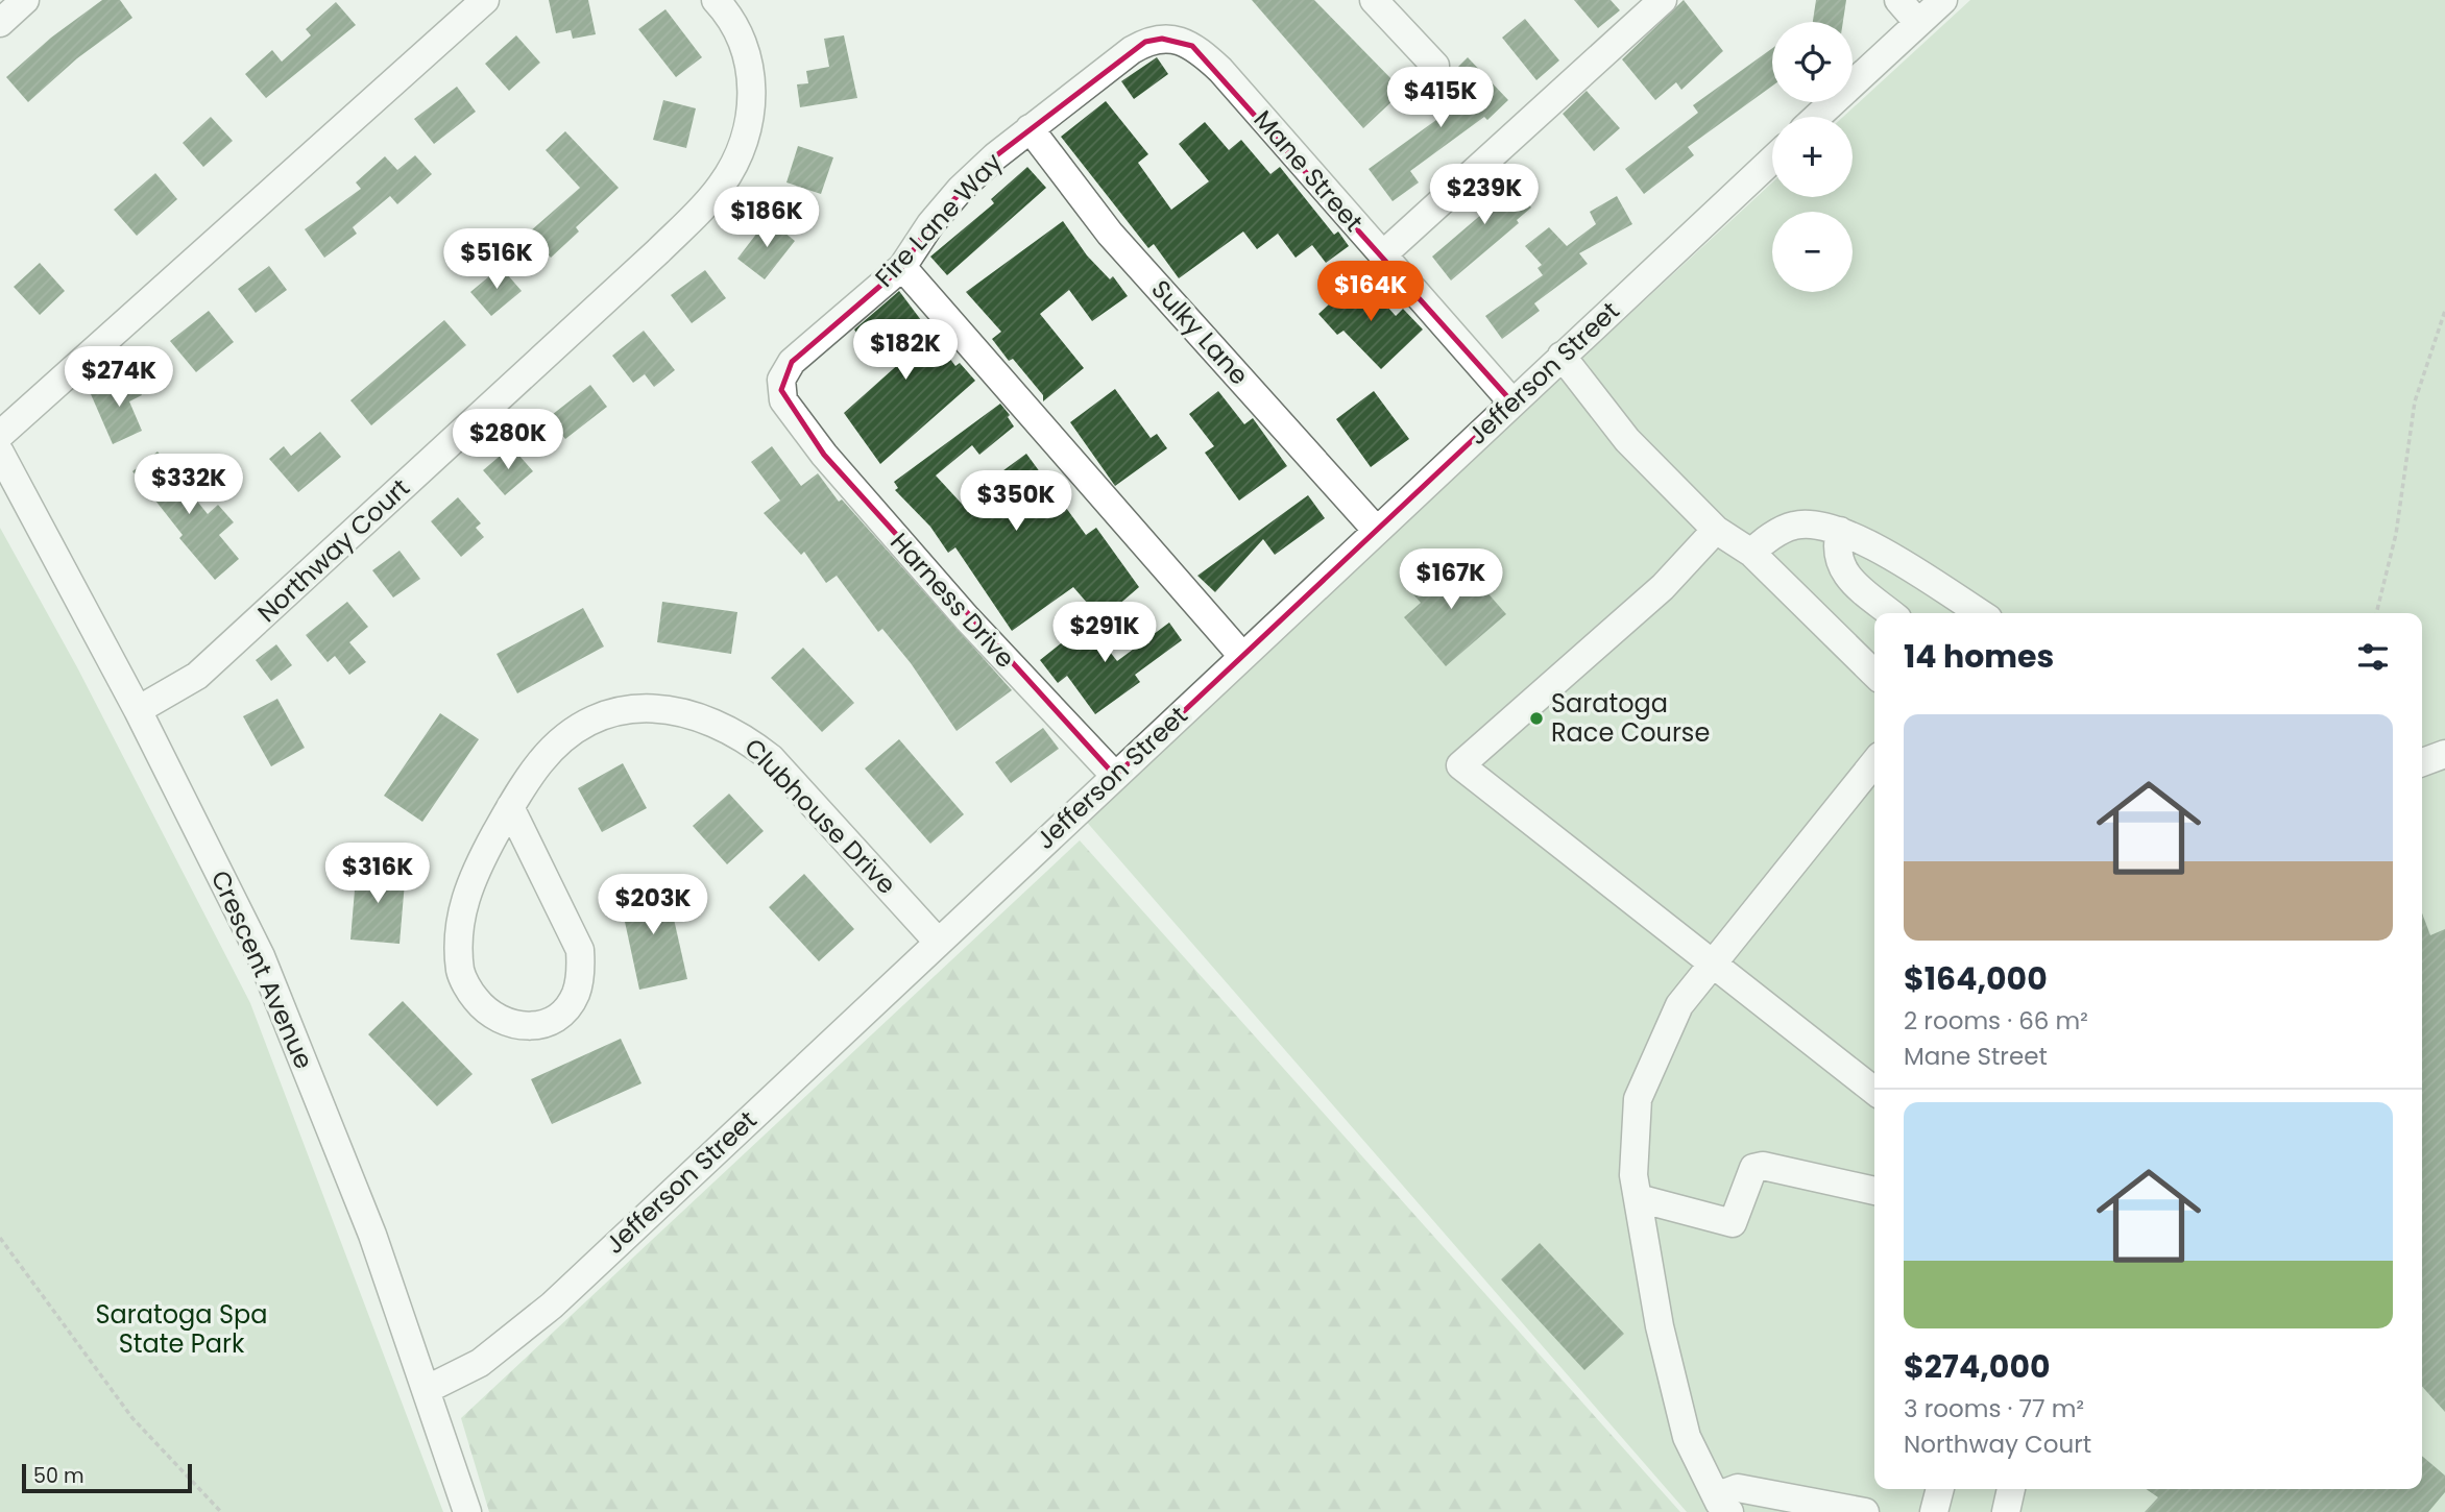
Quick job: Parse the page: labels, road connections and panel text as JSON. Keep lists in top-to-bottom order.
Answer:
{
  "streets": {
    "street": [
      "Mane Street",
      "Fire Lane Way",
      "Sulky Lane",
      "Jefferson Street",
      "Northway Court",
      "Harness Drive",
      "Clubhouse Drive",
      "Crescent Avenue"
    ]
  },
  "crossings": [
    ["Mane Street", "Fire Lane Way"],
    ["Mane Street", "Jefferson Street"],
    ["Fire Lane Way", "Sulky Lane"],
    ["Fire Lane Way", "Harness Drive"],
    ["Sulky Lane", "Jefferson Street"],
    ["Jefferson Street", "Harness Drive"],
    ["Jefferson Street", "Clubhouse Drive"],
    ["Jefferson Street", "Crescent Avenue"],
    ["Northway Court", "Crescent Avenue"]
  ],
  "parks": ["Saratoga Spa State Park"],
  "places": ["Saratoga Race Course"],
  "scale_bar": "50 m",
  "page": {
    "map_buttons": ["+", "−"],
    "price": [
      "$415K",
      "$239K",
      "$186K",
      "$516K",
      "$164K",
      "$182K",
      "$274K",
      "$280K",
      "$332K",
      "$350K",
      "$167K",
      "$291K",
      "$316K",
      "$203K"
    ],
    "heading": "14 homes",
    "list": [
      {
        "name": "$164,000",
        "note": "2 rooms · 66 m² · Mane Street"
      },
      {
        "name": "$274,000",
        "note": "3 rooms · 77 m² · Northway Court"
      }
    ],
    "scale": "50 m"
  }
}
